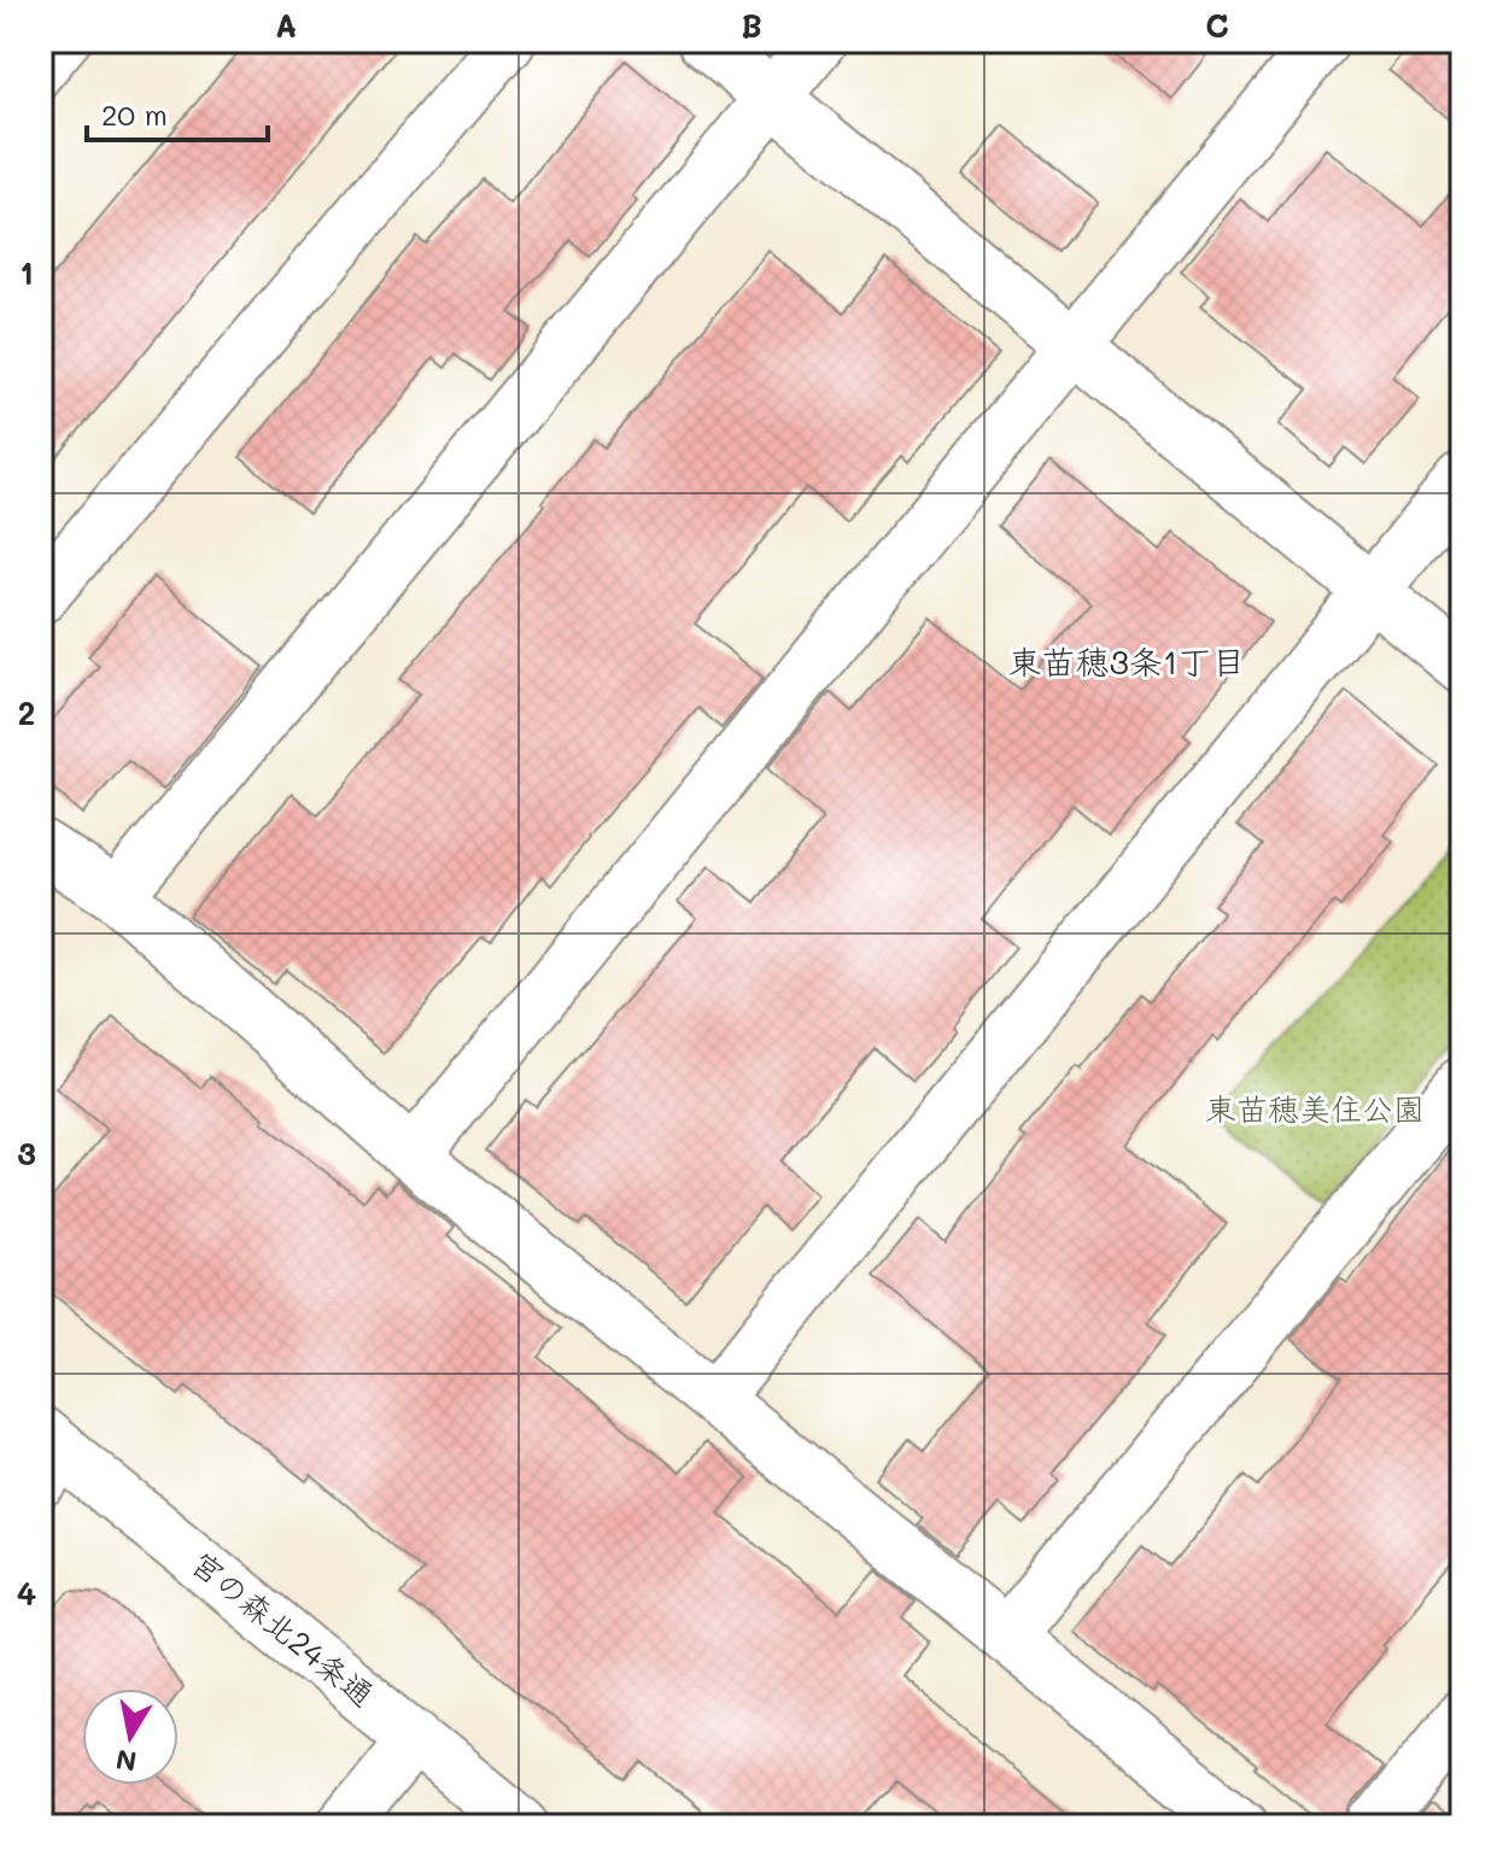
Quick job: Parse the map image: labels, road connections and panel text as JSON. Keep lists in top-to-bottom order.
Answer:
{
  "streets": {
    "street": ["宮の森北24条通"]
  },
  "districts": ["東苗穂3条1丁目"],
  "parks": ["東苗穂美住公園"],
  "scale_bar": "20 m",
  "north": "bottom",
  "grid": {
    "columns": ["A", "B", "C"],
    "rows": [
      "1",
      "2",
      "3",
      "4"
    ]
  }
}
